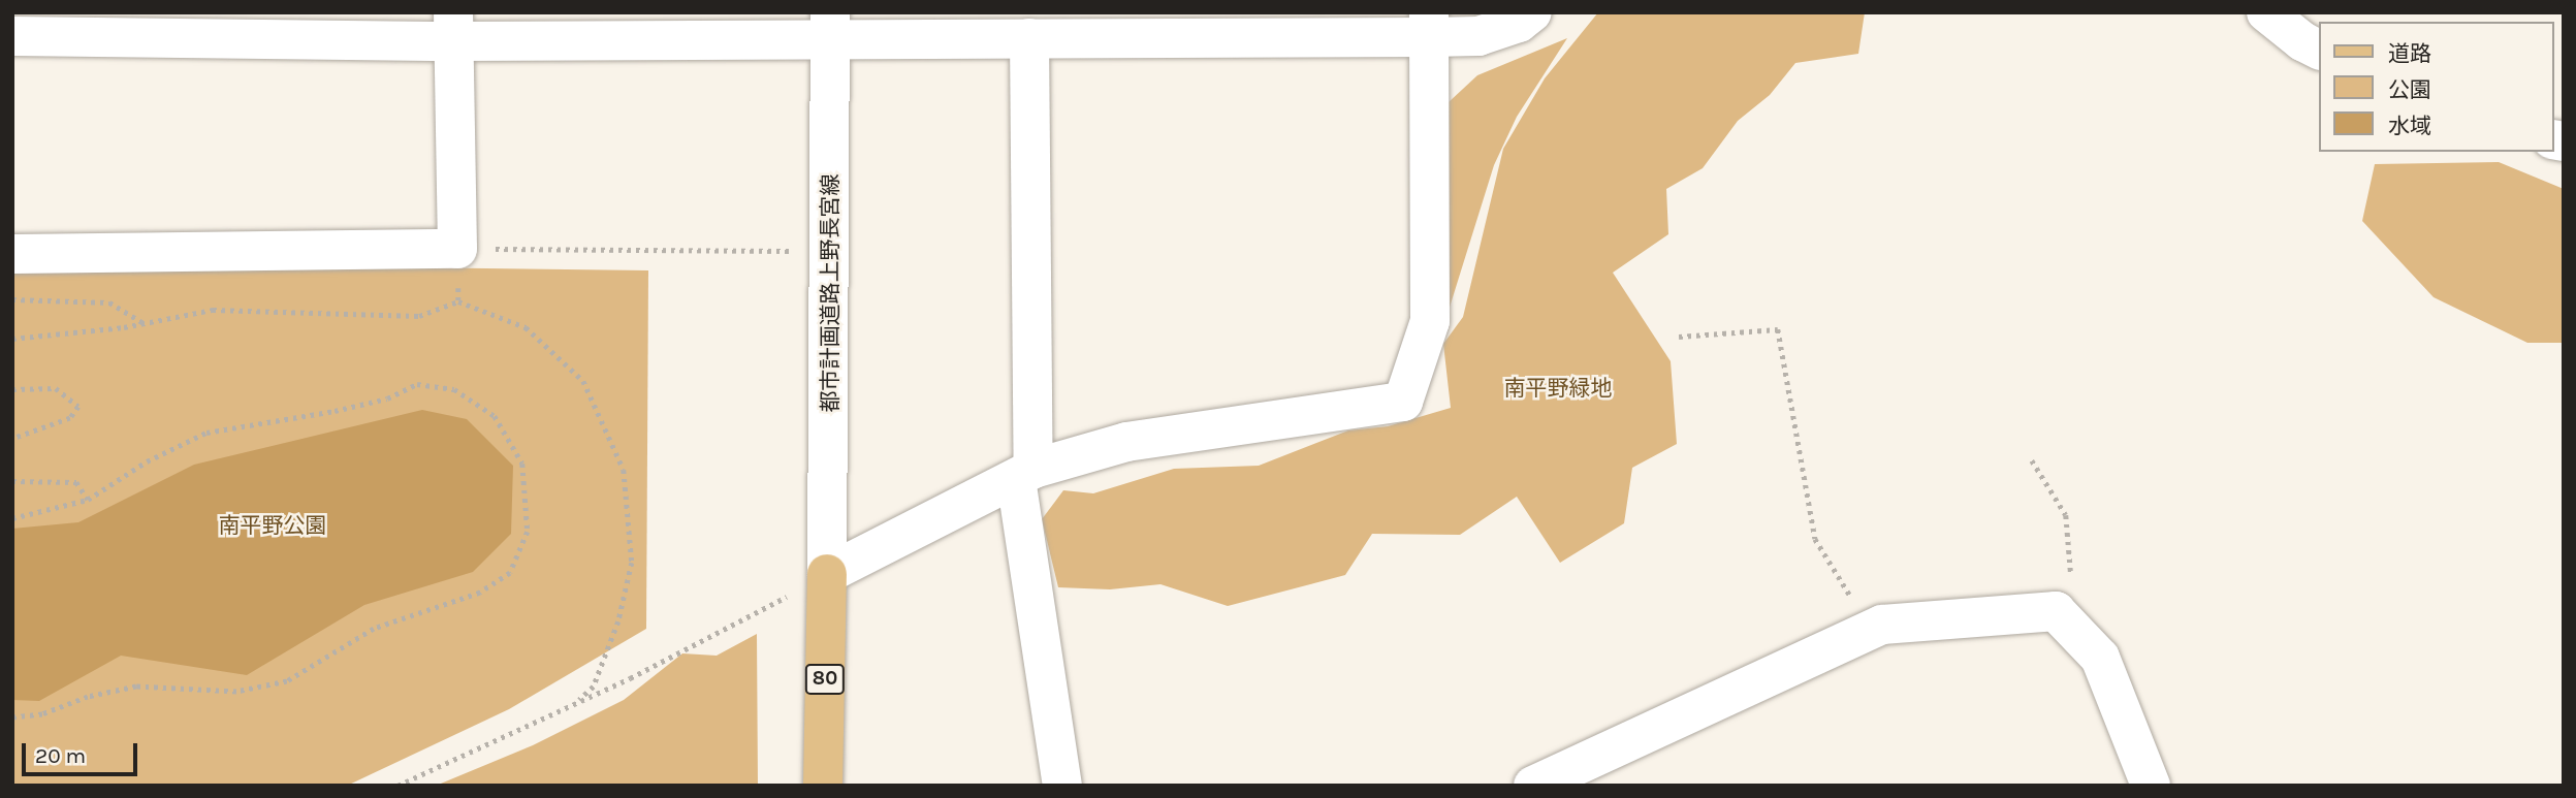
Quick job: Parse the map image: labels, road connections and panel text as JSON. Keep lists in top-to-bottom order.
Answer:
{
  "streets": {
    "main road": ["80"],
    "street": ["都市計画道路上野長宮線"]
  },
  "crossings": [
    ["都市計画道路上野長宮線", "80"]
  ],
  "parks": ["南平野緑地", "南平野公園"],
  "legend": ["道路", "公園", "水域"],
  "scale_bar": "20 m"
}
